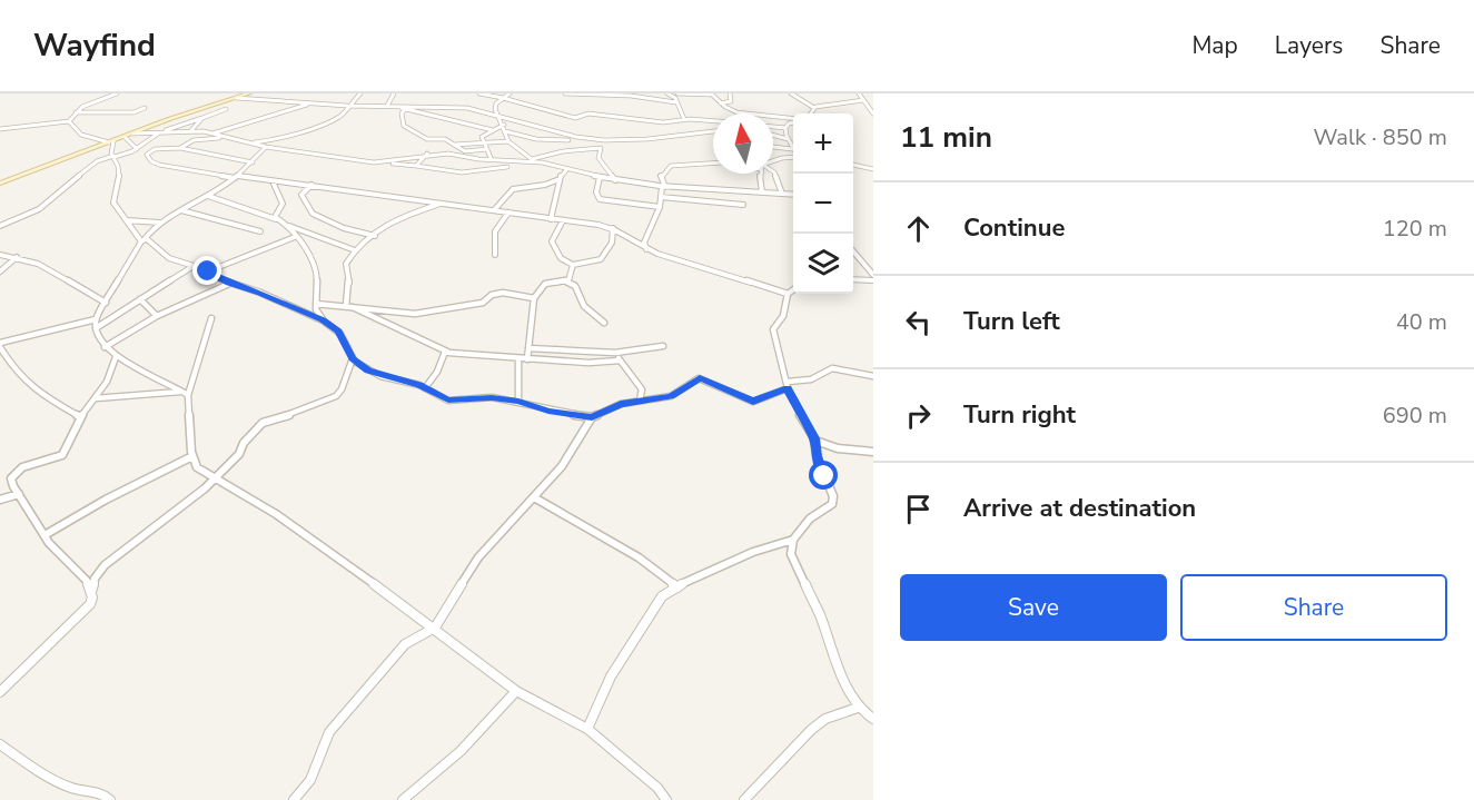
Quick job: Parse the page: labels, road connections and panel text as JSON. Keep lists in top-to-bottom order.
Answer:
{
  "north": "top",
  "page": {
    "header": "Wayfind",
    "nav": ["Map", "Layers", "Share"],
    "heading": ["11 min", "Walk · 850 m"],
    "map_buttons": ["+", "−"],
    "list": [
      ["Continue", "120 m"],
      ["Turn left", "40 m"],
      ["Turn right", "690 m"],
      "Arrive at destination"
    ],
    "buttons": ["Save", "Share"]
  }
}
